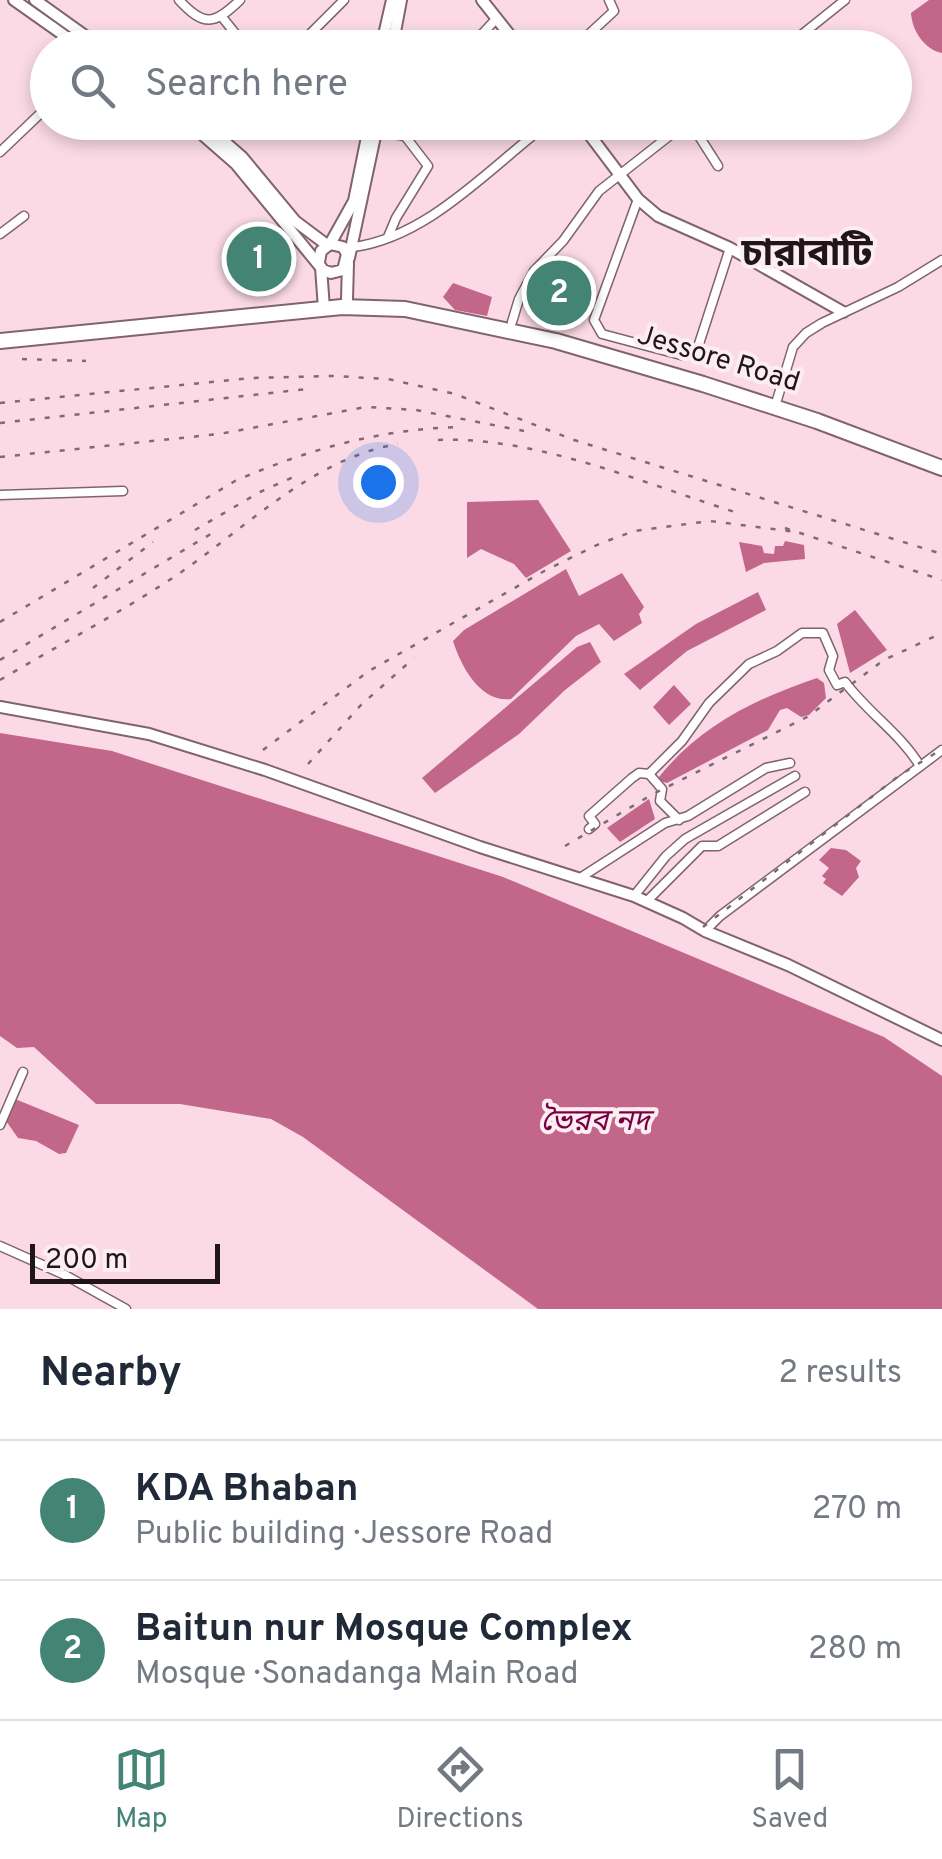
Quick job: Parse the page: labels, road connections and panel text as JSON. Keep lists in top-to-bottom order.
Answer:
{
  "streets": {
    "highway": ["Jessore Road"]
  },
  "districts": ["চারাবাটি"],
  "water": ["ভৈরব নদ"],
  "scale_bar": "200 m",
  "page": {
    "search": "Search here",
    "pins": ["1", "2"],
    "scale": "200 m",
    "heading": ["Nearby", "2 results"],
    "list": [
      {
        "mark": "1",
        "name": "KDA Bhaban",
        "note": "Public building · Jessore Road",
        "value": "270 m"
      },
      {
        "mark": "2",
        "name": "Baitun nur Mosque Complex",
        "note": "Mosque · Sonadanga Main Road",
        "value": "280 m"
      }
    ],
    "nav": ["Map", "Directions", "Saved"]
  }
}
